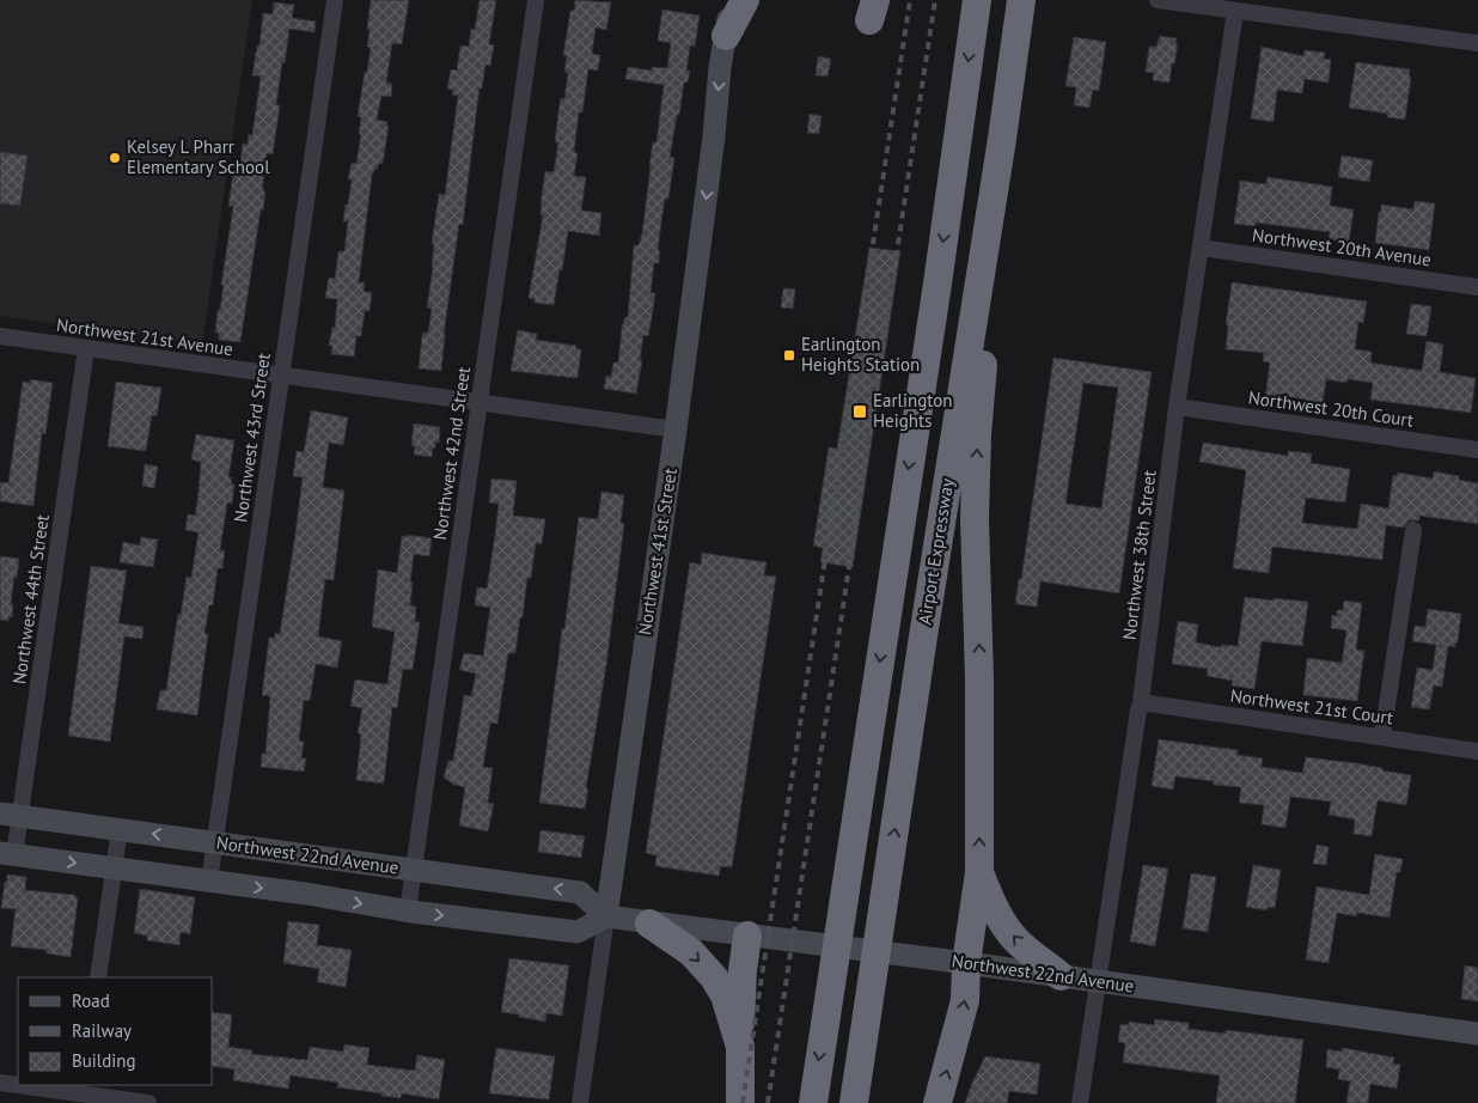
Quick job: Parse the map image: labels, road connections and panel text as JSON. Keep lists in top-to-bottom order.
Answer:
{
  "streets": {
    "highway": ["Airport Expressway"],
    "main road": ["Northwest 41st Street", "Northwest 22nd Avenue"],
    "street": [
      "Northwest 20th Avenue",
      "Northwest 21st Avenue",
      "Northwest 20th Court",
      "Northwest 43rd Street",
      "Northwest 42nd Street",
      "Northwest 38th Street",
      "Northwest 44th Street",
      "Northwest 21st Court"
    ]
  },
  "crossings": [
    ["Northwest 20th Avenue", "Northwest 38th Street"],
    ["Northwest 21st Avenue", "Northwest 43rd Street"],
    ["Northwest 21st Avenue", "Northwest 42nd Street"],
    ["Northwest 21st Avenue", "Northwest 41st Street"],
    ["Northwest 21st Avenue", "Northwest 44th Street"],
    ["Northwest 20th Court", "Northwest 38th Street"],
    ["Northwest 43rd Street", "Northwest 22nd Avenue"],
    ["Northwest 42nd Street", "Northwest 22nd Avenue"],
    ["Northwest 41st Street", "Northwest 22nd Avenue"],
    ["Northwest 38th Street", "Northwest 21st Court"],
    ["Northwest 38th Street", "Northwest 22nd Avenue"],
    ["Northwest 44th Street", "Northwest 22nd Avenue"]
  ],
  "one_way": ["Northwest 41st Street"],
  "places": {
    "other": ["Kelsey L Pharr Elementary School"],
    "transit": ["Earlington Heights Station", "Earlington Heights"]
  },
  "legend": ["Road", "Railway", "Building"]
}
